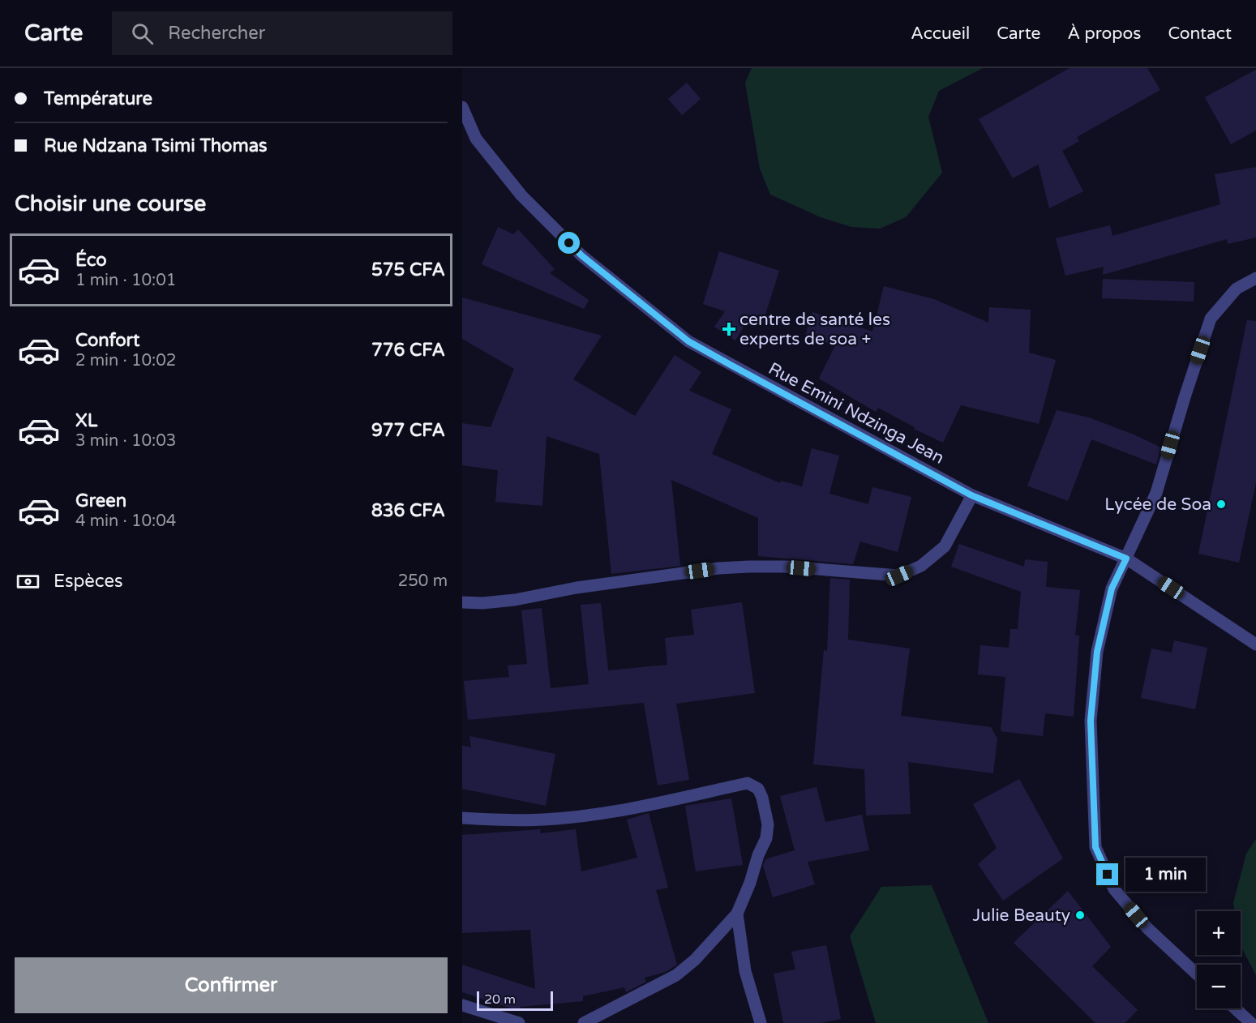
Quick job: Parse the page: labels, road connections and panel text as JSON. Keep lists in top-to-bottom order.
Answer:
{
  "streets": {
    "street": ["Rue Emini Ndzinga Jean"]
  },
  "places": {
    "health": ["centre de santé les experts de soa +"],
    "other": ["Lycée de Soa", "Julie Beauty"]
  },
  "scale_bar": "20 m",
  "page": {
    "header": "Carte",
    "search": "Rechercher",
    "nav": [
      "Accueil",
      "Carte",
      "À propos",
      "Contact"
    ],
    "banner": ["Température", "Rue Ndzana Tsimi Thomas"],
    "heading": "Choisir une course",
    "list": [
      {
        "name": "Éco",
        "note": "1 min · 10:01",
        "value": "575 CFA"
      },
      {
        "name": "Confort",
        "note": "2 min · 10:02",
        "value": "776 CFA"
      },
      {
        "name": "XL",
        "note": "3 min · 10:03",
        "value": "977 CFA"
      },
      {
        "name": "Green",
        "note": "4 min · 10:04",
        "value": "836 CFA"
      }
    ],
    "pay": ["Espèces", "250 m"],
    "bubble": "1 min",
    "map_buttons": ["+", "−"],
    "buttons": "Confirmer",
    "scale": "20 m"
  }
}
